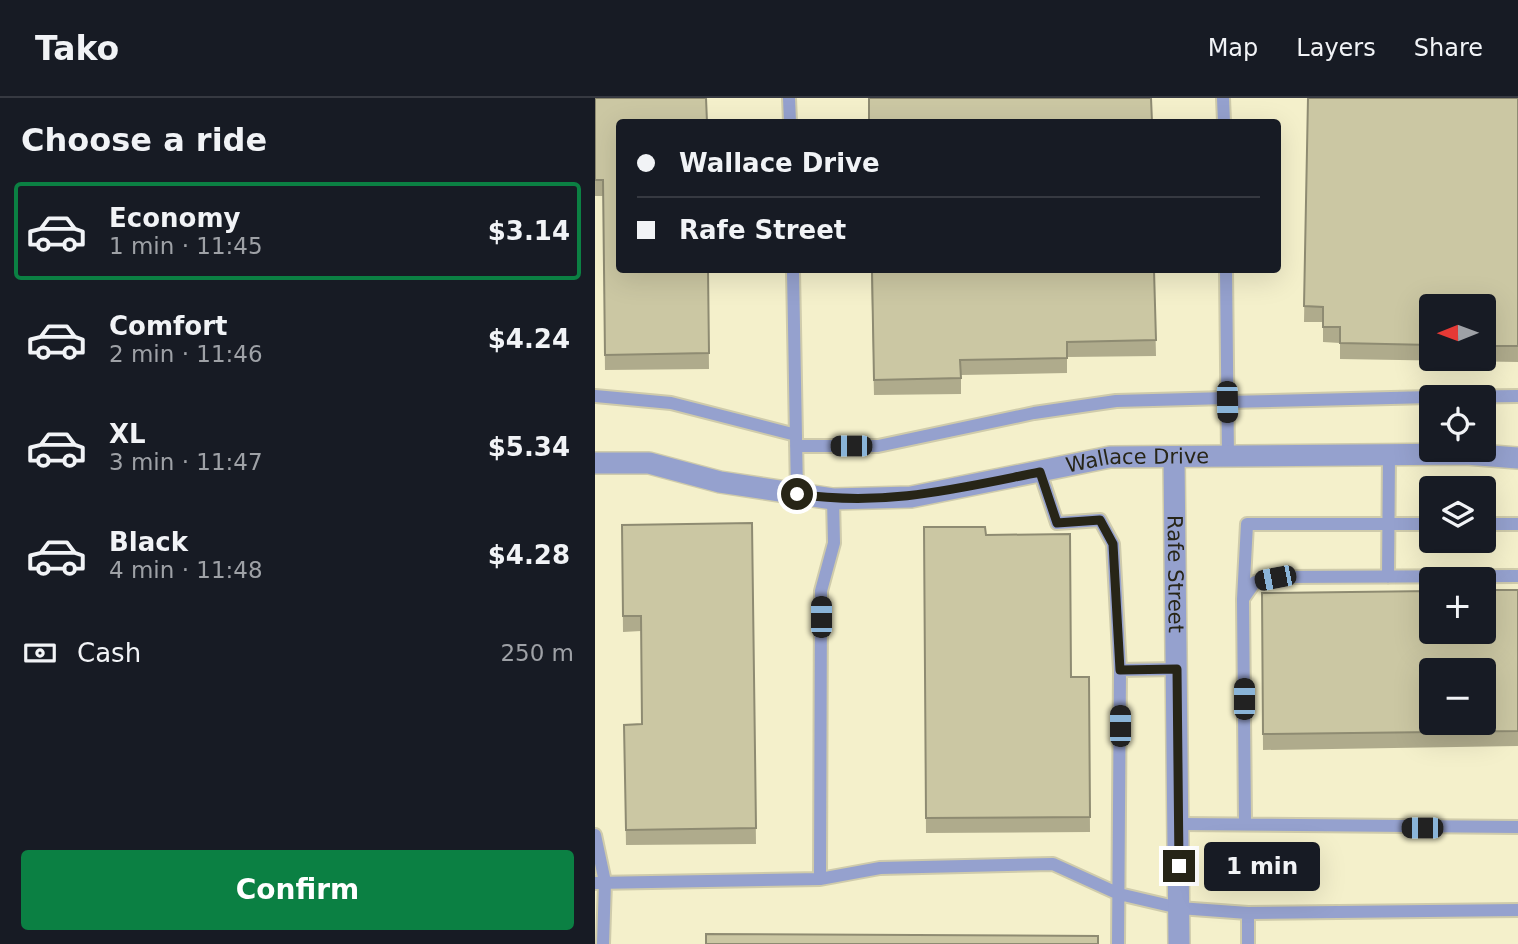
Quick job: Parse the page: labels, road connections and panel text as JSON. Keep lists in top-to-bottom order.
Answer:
{
  "streets": {
    "street": ["Wallace Drive", "Rafe Street"]
  },
  "crossings": [
    ["Wallace Drive", "Rafe Street"]
  ],
  "north": "left",
  "page": {
    "header": "Tako",
    "nav": ["Map", "Layers", "Share"],
    "heading": "Choose a ride",
    "banner": ["Wallace Drive", "Rafe Street"],
    "list": [
      {
        "name": "Economy",
        "note": "1 min · 11:45",
        "value": "$3.14"
      },
      {
        "name": "Comfort",
        "note": "2 min · 11:46",
        "value": "$4.24"
      },
      {
        "name": "XL",
        "note": "3 min · 11:47",
        "value": "$5.34"
      },
      {
        "name": "Black",
        "note": "4 min · 11:48",
        "value": "$4.28"
      }
    ],
    "map_buttons": ["+", "−"],
    "pay": ["Cash", "250 m"],
    "buttons": "Confirm",
    "bubble": "1 min"
  }
}
